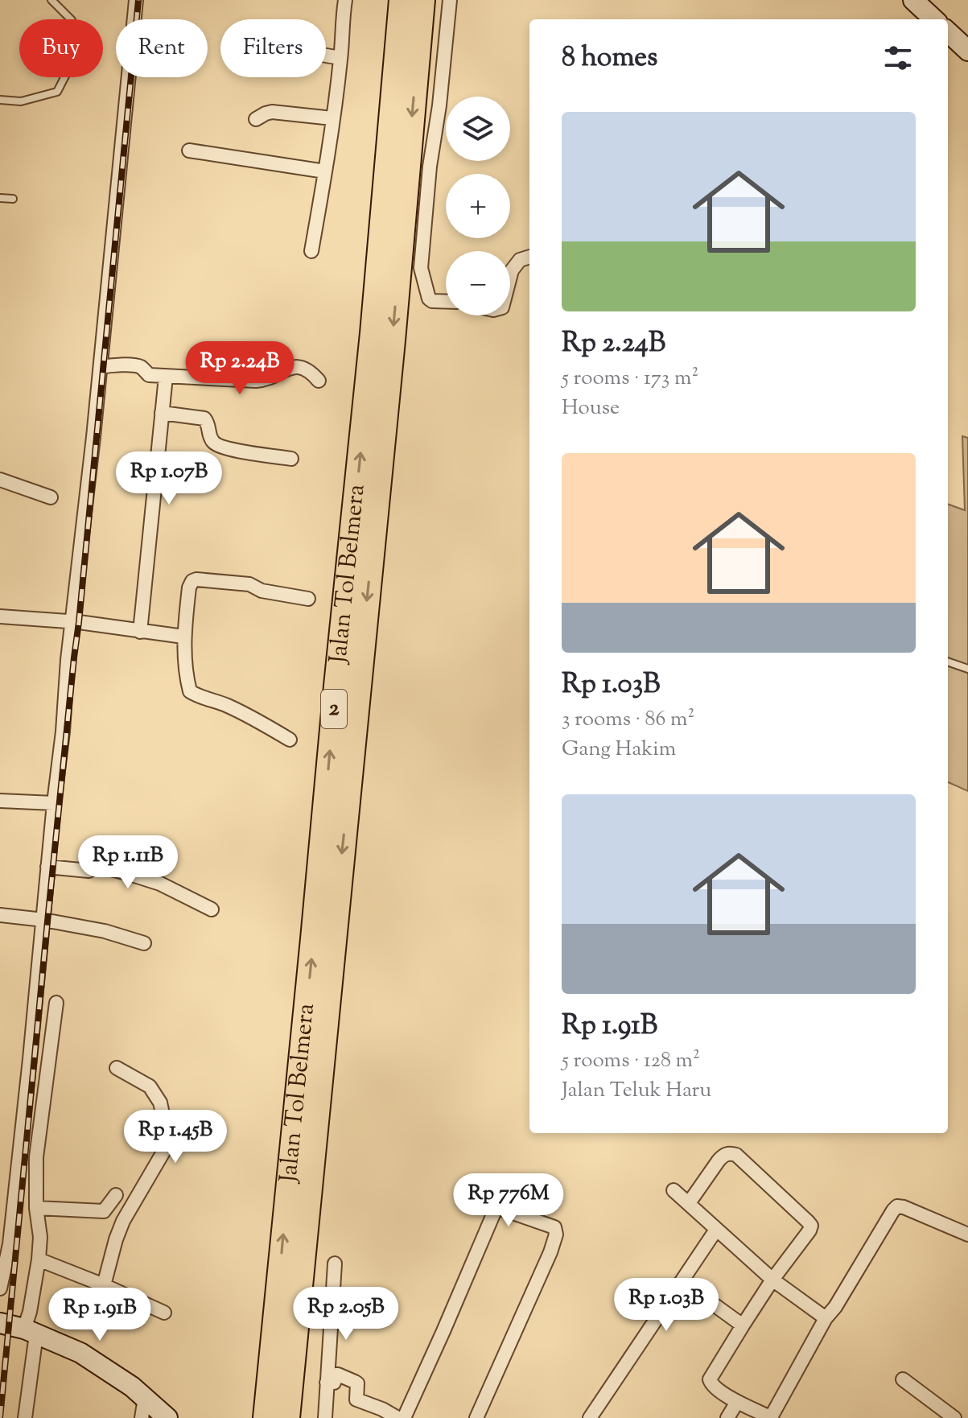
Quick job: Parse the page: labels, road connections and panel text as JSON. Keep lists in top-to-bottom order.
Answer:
{
  "streets": {
    "highway": ["Jalan Tol Belmera", "2"]
  },
  "page": {
    "chip": ["Buy", "Rent", "Filters"],
    "heading": "8 homes",
    "map_buttons": ["+", "−"],
    "list": [
      {
        "name": "Rp 2.24B",
        "note": "5 rooms · 173 m² · House"
      },
      {
        "name": "Rp 1.03B",
        "note": "3 rooms · 86 m² · Gang Hakim"
      },
      {
        "name": "Rp 1.91B",
        "note": "5 rooms · 128 m² · Jalan Teluk Haru"
      }
    ],
    "price": [
      "Rp 2.24B",
      "Rp 1.07B",
      "Rp 1.11B",
      "Rp 1.45B",
      "Rp 776M",
      "Rp 1.03B",
      "Rp 2.05B",
      "Rp 1.91B"
    ]
  }
}
